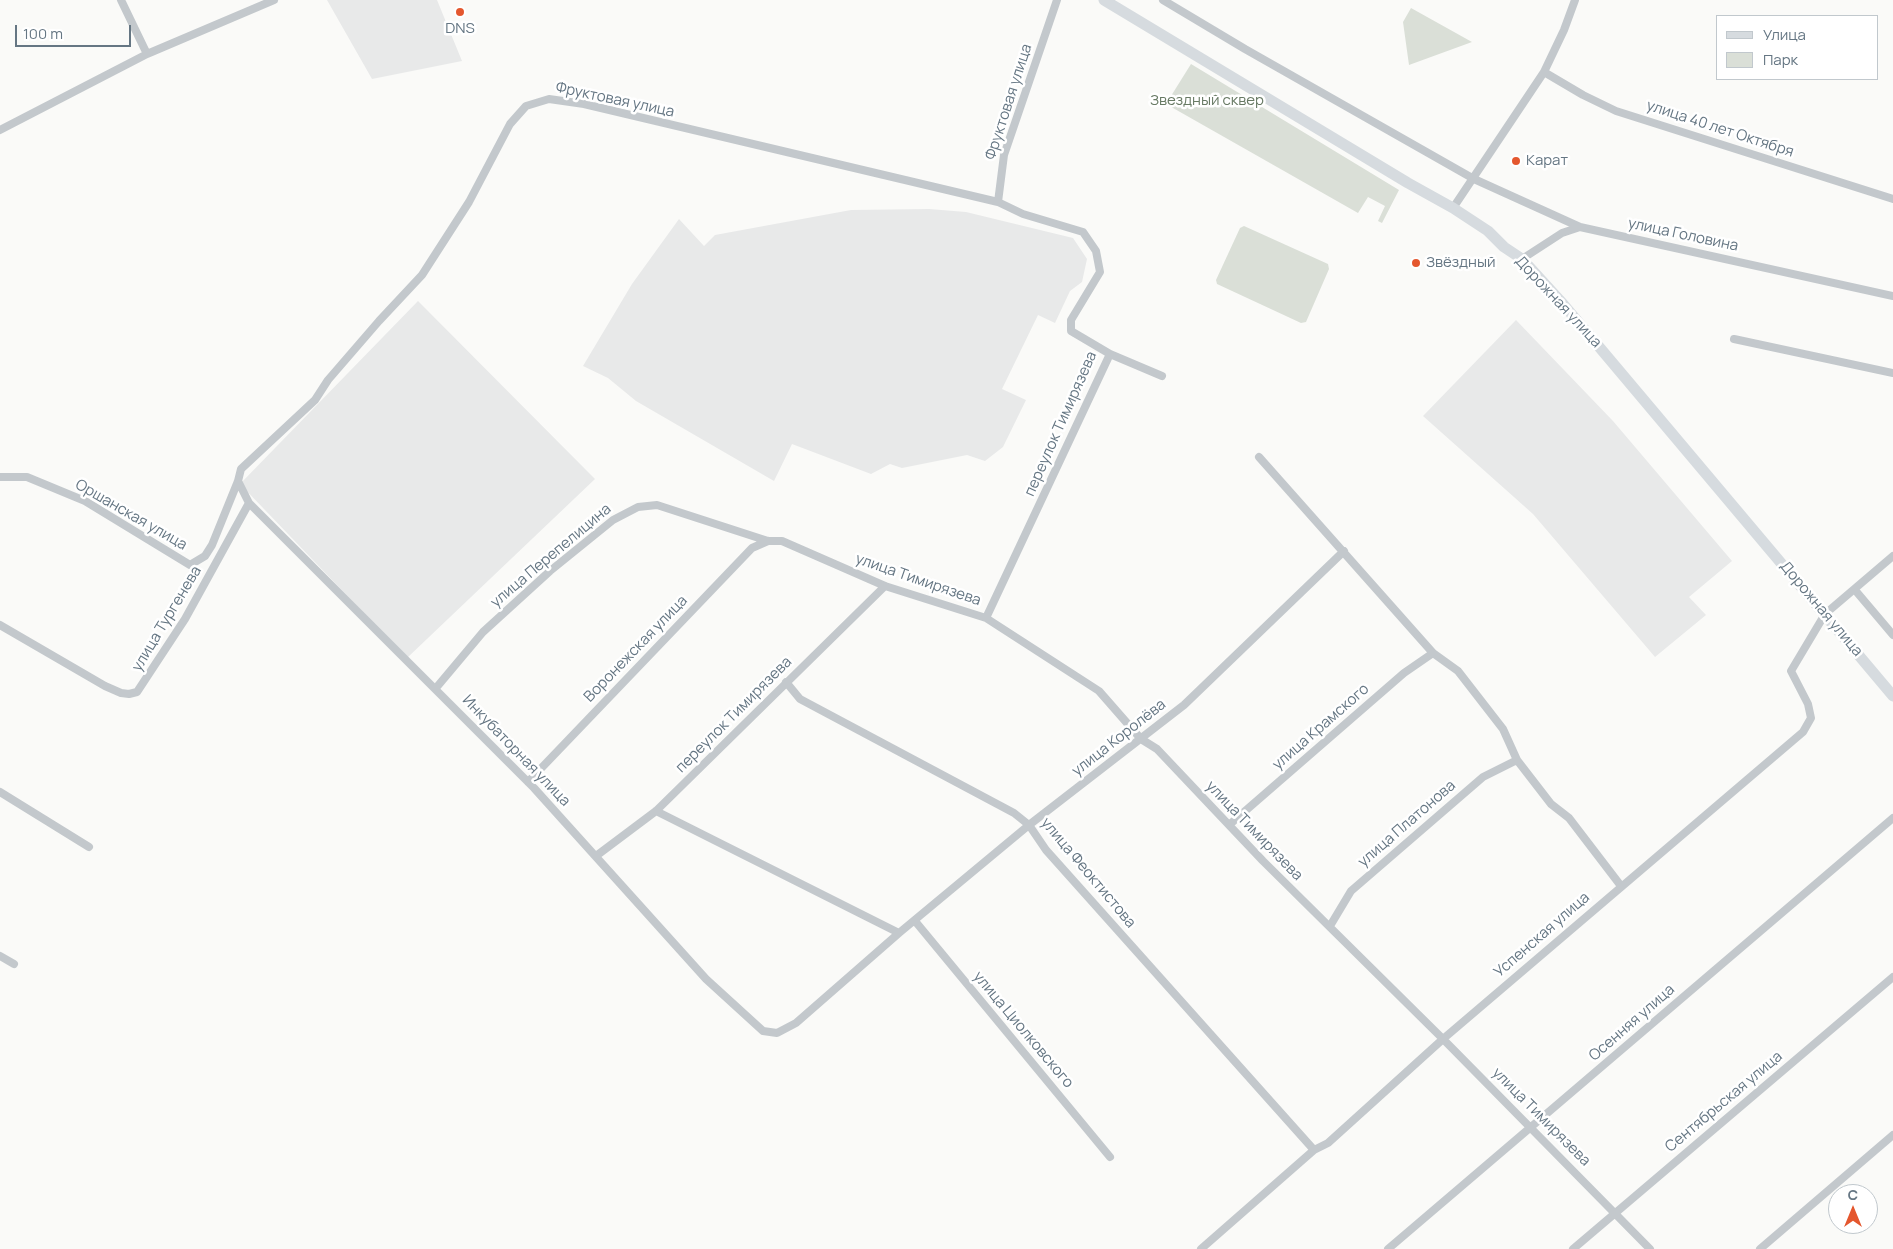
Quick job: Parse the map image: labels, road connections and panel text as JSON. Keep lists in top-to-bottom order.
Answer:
{
  "streets": {
    "main road": ["Дорожная улица"],
    "street": [
      "Фруктовая улица",
      "улица 40 лет Октября",
      "улица Головина",
      "переулок Тимирязева",
      "Оршанская улица",
      "улица Перепелицина",
      "улица Тимирязева",
      "улица Тургенева",
      "Воронежская улица",
      "улица Крамского",
      "улица Королёва",
      "Инкубаторная улица",
      "улица Платонова",
      "улица Феоктистова",
      "Успенская улица",
      "Осенняя улица",
      "улица Циолковского",
      "Сентябрьская улица"
    ]
  },
  "crossings": [
    ["Фруктовая улица", "переулок Тимирязева"],
    ["Фруктовая улица", "Оршанская улица"],
    ["Фруктовая улица", "Инкубаторная улица"],
    ["Дорожная улица", "Успенская улица"],
    ["переулок Тимирязева", "улица Тимирязева"],
    ["переулок Тимирязева", "Инкубаторная улица"],
    ["переулок Тимирязева", "улица Феоктистова"],
    ["улица Перепелицина", "улица Тимирязева"],
    ["улица Перепелицина", "Воронежская улица"],
    ["улица Перепелицина", "Инкубаторная улица"],
    ["улица Тимирязева", "Воронежская улица"],
    ["улица Тимирязева", "улица Крамского"],
    ["улица Тимирязева", "улица Королёва"],
    ["улица Тимирязева", "улица Платонова"],
    ["улица Тимирязева", "Успенская улица"],
    ["улица Тимирязева", "Осенняя улица"],
    ["улица Тимирязева", "Сентябрьская улица"],
    ["улица Тургенева", "Инкубаторная улица"],
    ["Воронежская улица", "Инкубаторная улица"],
    ["улица Королёва", "Инкубаторная улица"],
    ["улица Королёва", "улица Феоктистова"],
    ["улица Королёва", "улица Циолковского"],
    ["улица Феоктистова", "Успенская улица"]
  ],
  "parks": ["Звездный сквер"],
  "places": ["DNS", "Карат", "Звёздный"],
  "legend": ["Улица", "Парк"],
  "scale_bar": "100 m",
  "north": "top"
}
